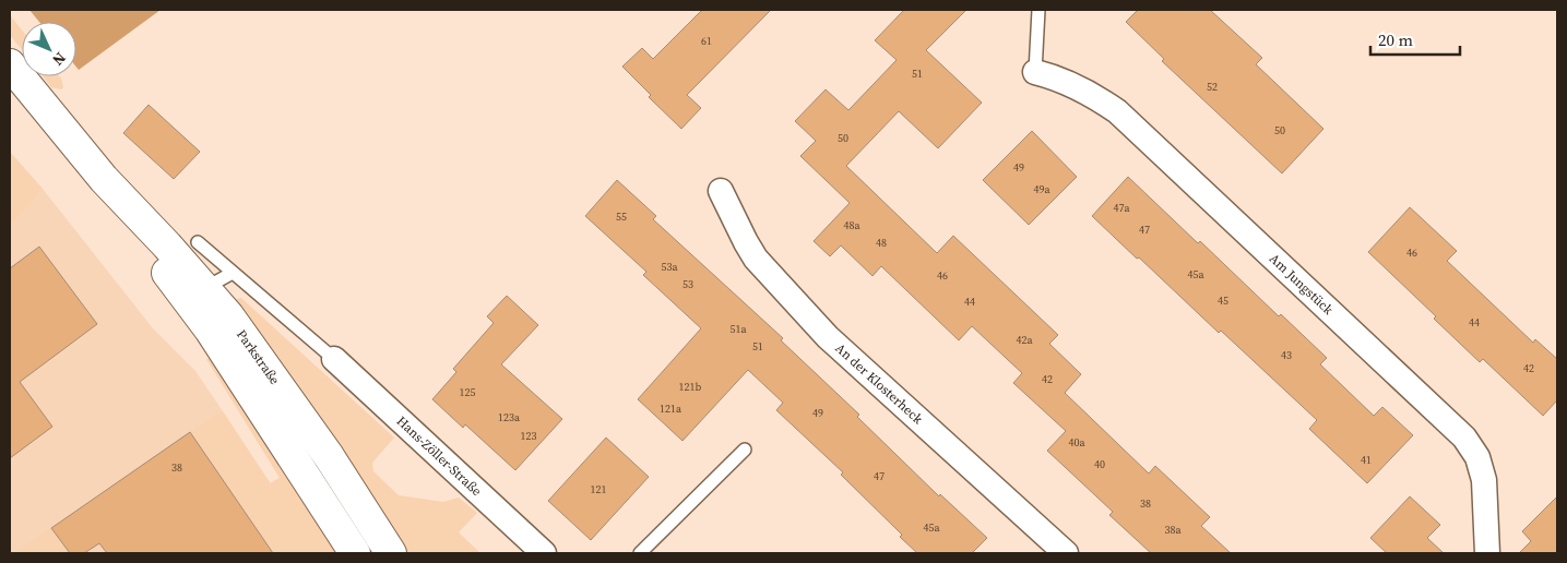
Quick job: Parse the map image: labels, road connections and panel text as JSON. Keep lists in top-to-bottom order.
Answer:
{
  "streets": {
    "main road": ["Parkstraße"],
    "street": ["Am Jungstück", "An der Klosterheck", "Hans-Zöller-Straße"]
  },
  "house_numbers": [
    "61",
    "51",
    "52",
    "50",
    "50",
    "49",
    "49a",
    "47a",
    "55",
    "48a",
    "47",
    "48",
    "46",
    "53a",
    "45a",
    "46",
    "53",
    "45",
    "44",
    "44",
    "51a",
    "42a",
    "51",
    "43",
    "42",
    "42",
    "121b",
    "125",
    "121a",
    "49",
    "123a",
    "123",
    "40a",
    "41",
    "40",
    "38",
    "47",
    "121",
    "38",
    "45a",
    "38a"
  ],
  "scale_bar": "20 m",
  "north": "bottom right"
}
